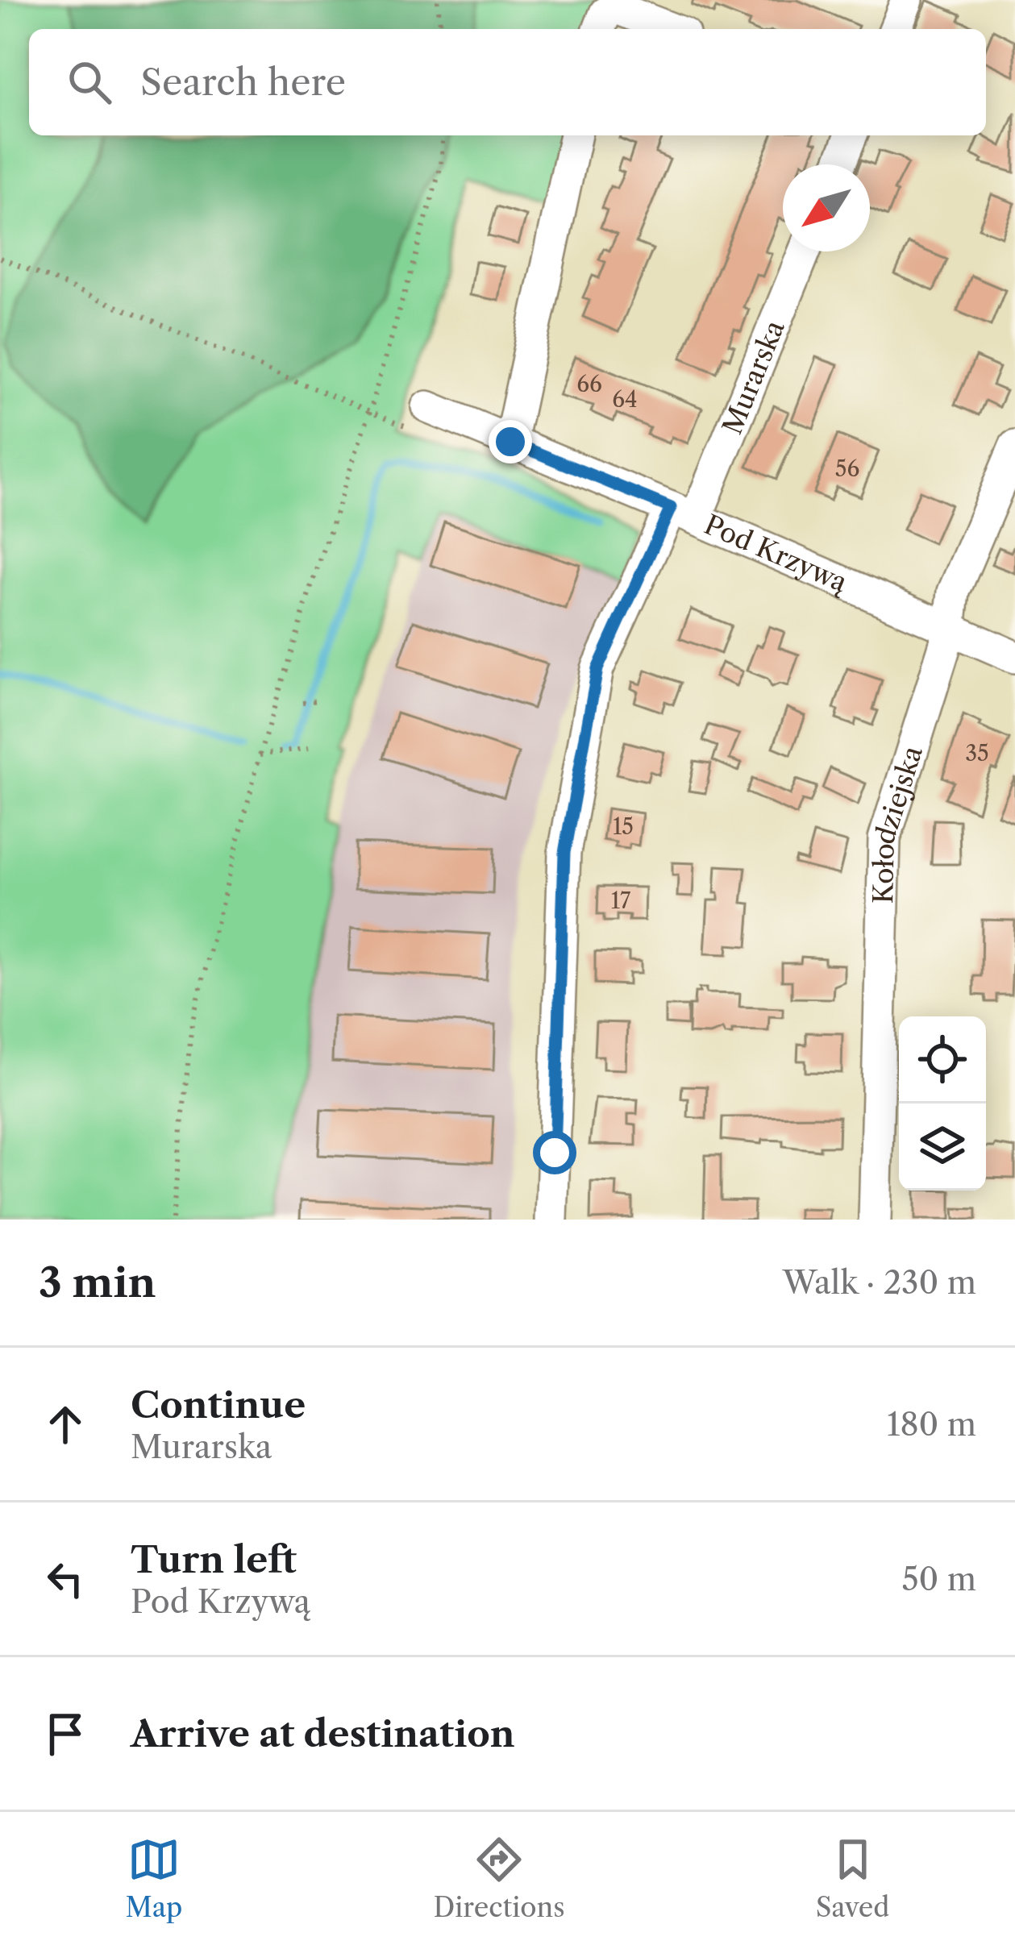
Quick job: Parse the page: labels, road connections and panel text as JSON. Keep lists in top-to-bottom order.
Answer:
{
  "streets": {
    "street": ["Murarska", "Pod Krzywą", "Kołodziejska"]
  },
  "crossings": [
    ["Murarska", "Pod Krzywą"],
    ["Pod Krzywą", "Kołodziejska"]
  ],
  "house_numbers": [
    "66",
    "64",
    "56",
    "35",
    "15",
    "17"
  ],
  "north": "bottom left",
  "page": {
    "search": "Search here",
    "heading": ["3 min", "Walk · 230 m"],
    "list": [
      ["Continue", "Murarska", "180 m"],
      ["Turn left", "Pod Krzywą", "50 m"],
      "Arrive at destination"
    ],
    "nav": ["Map", "Directions", "Saved"]
  }
}
